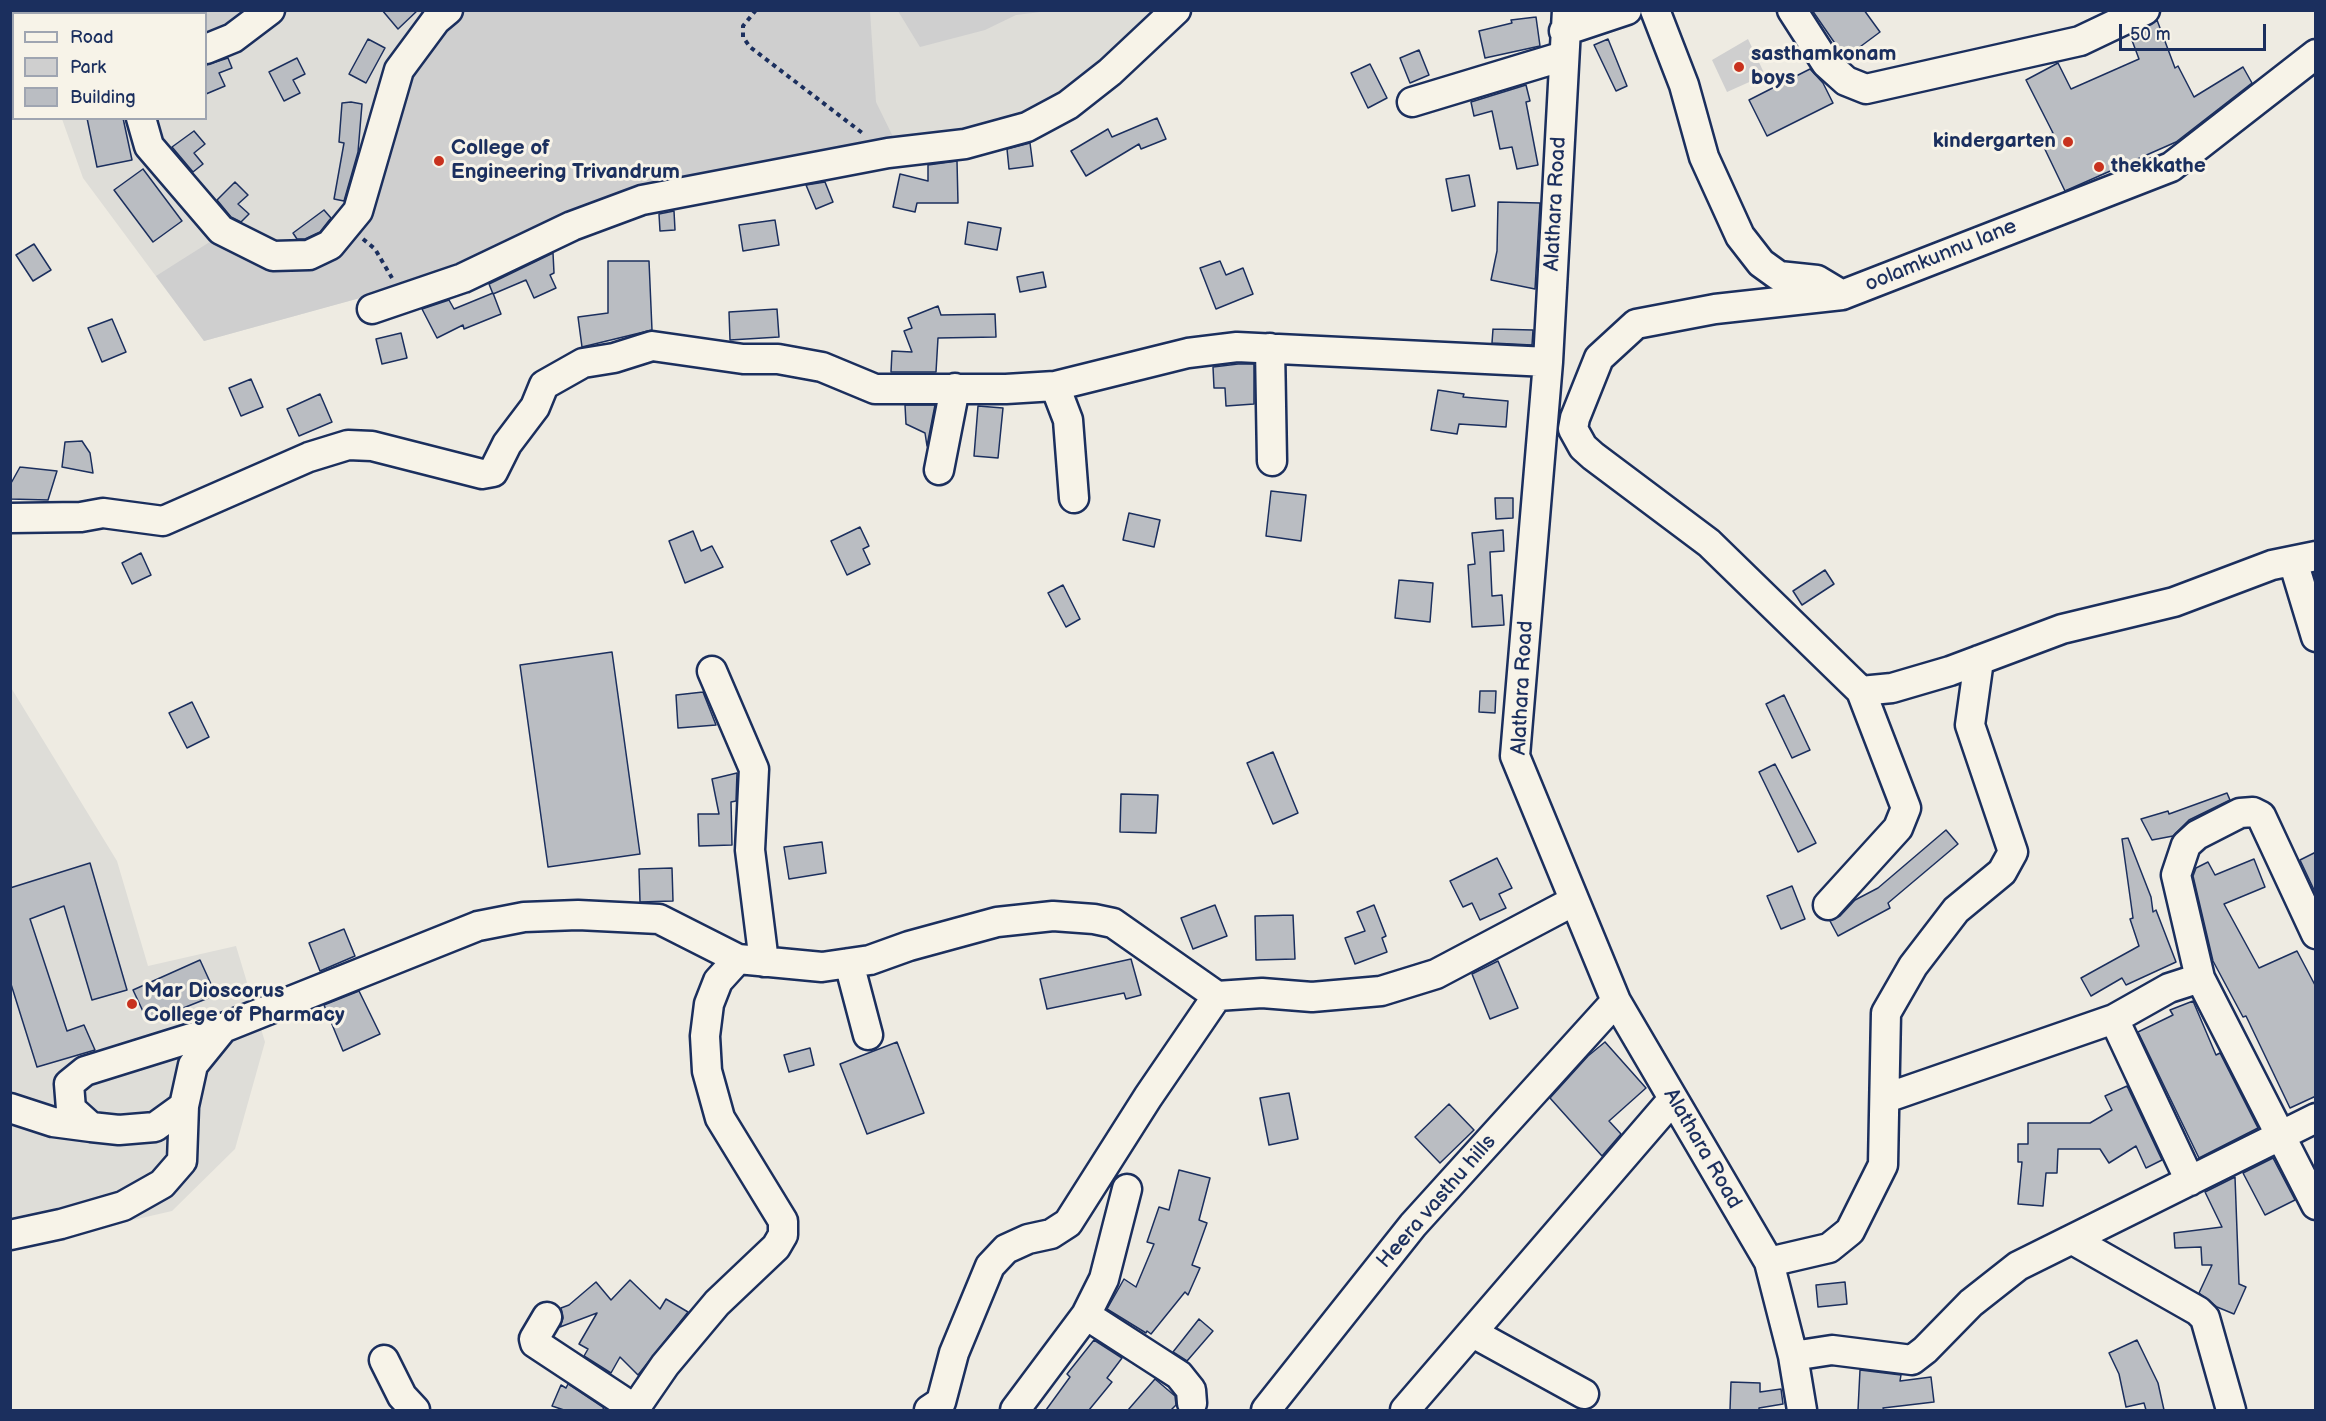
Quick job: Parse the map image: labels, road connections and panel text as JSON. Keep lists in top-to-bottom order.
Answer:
{
  "streets": {
    "street": ["Alathara Road", "oolamkunnu lane", "Heera vasthu hills"]
  },
  "crossings": [
    ["Alathara Road", "Heera vasthu hills"]
  ],
  "places": [
    "sasthamkonam boys",
    "kindergarten",
    "College of Engineering Trivandrum",
    "thekkathe",
    "Mar Dioscorus College of Pharmacy"
  ],
  "legend": ["Road", "Park", "Building"],
  "scale_bar": "50 m"
}
